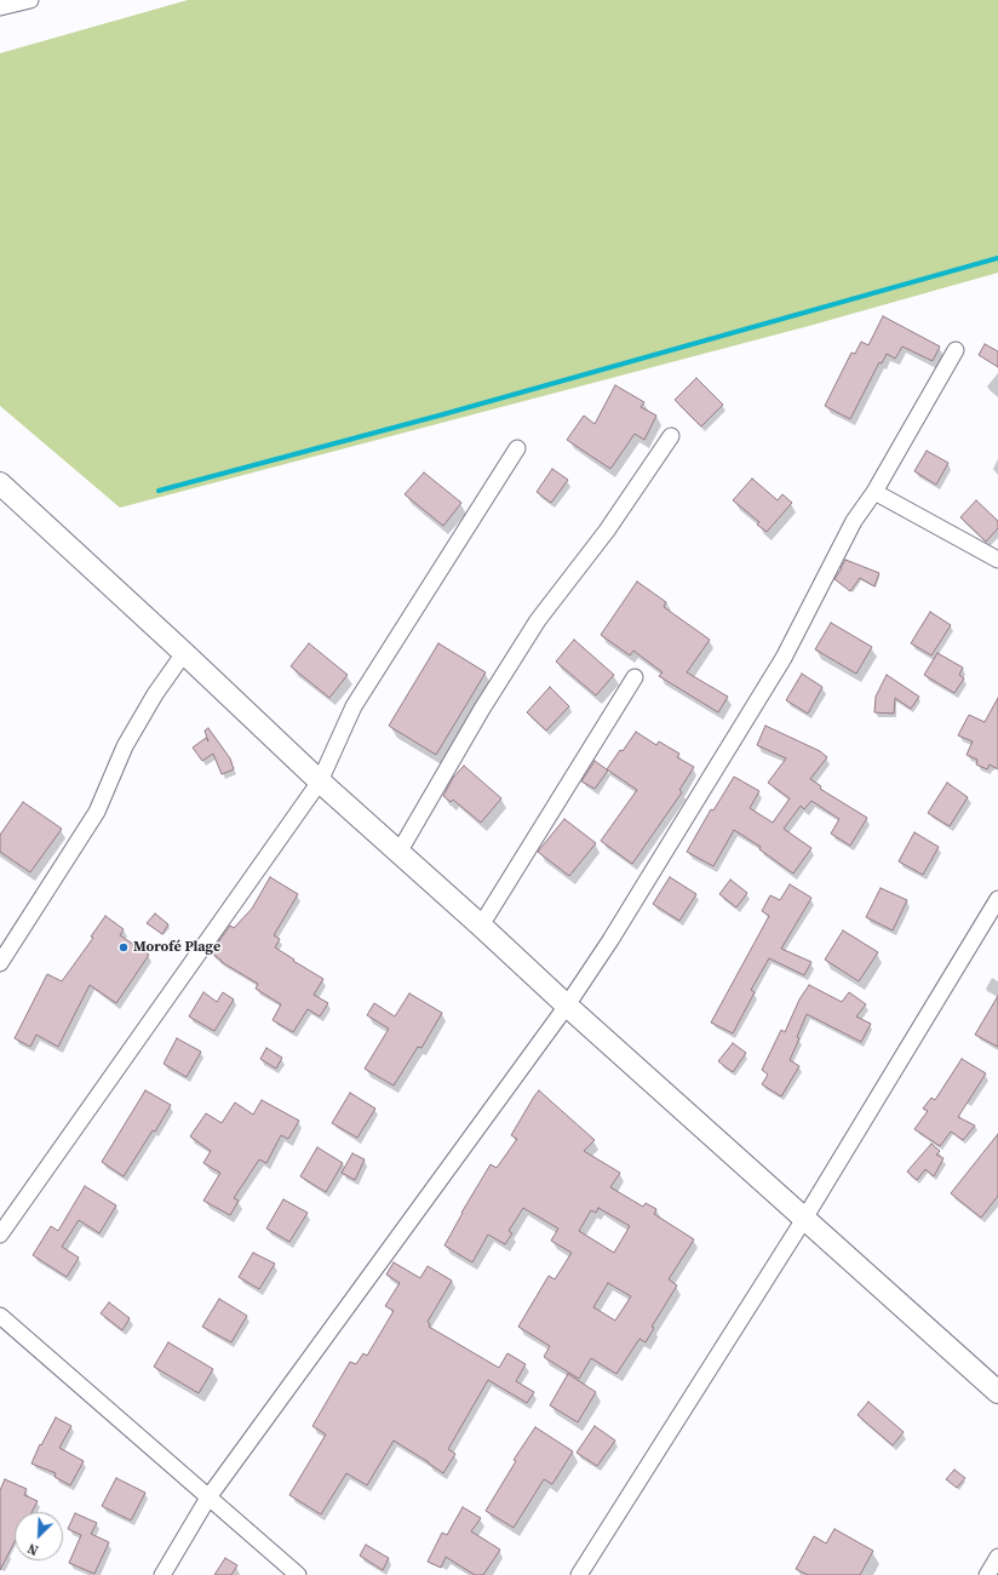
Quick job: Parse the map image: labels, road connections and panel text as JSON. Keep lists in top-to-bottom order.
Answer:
{
  "places": ["Morofé Plage"],
  "north": "bottom left"
}
